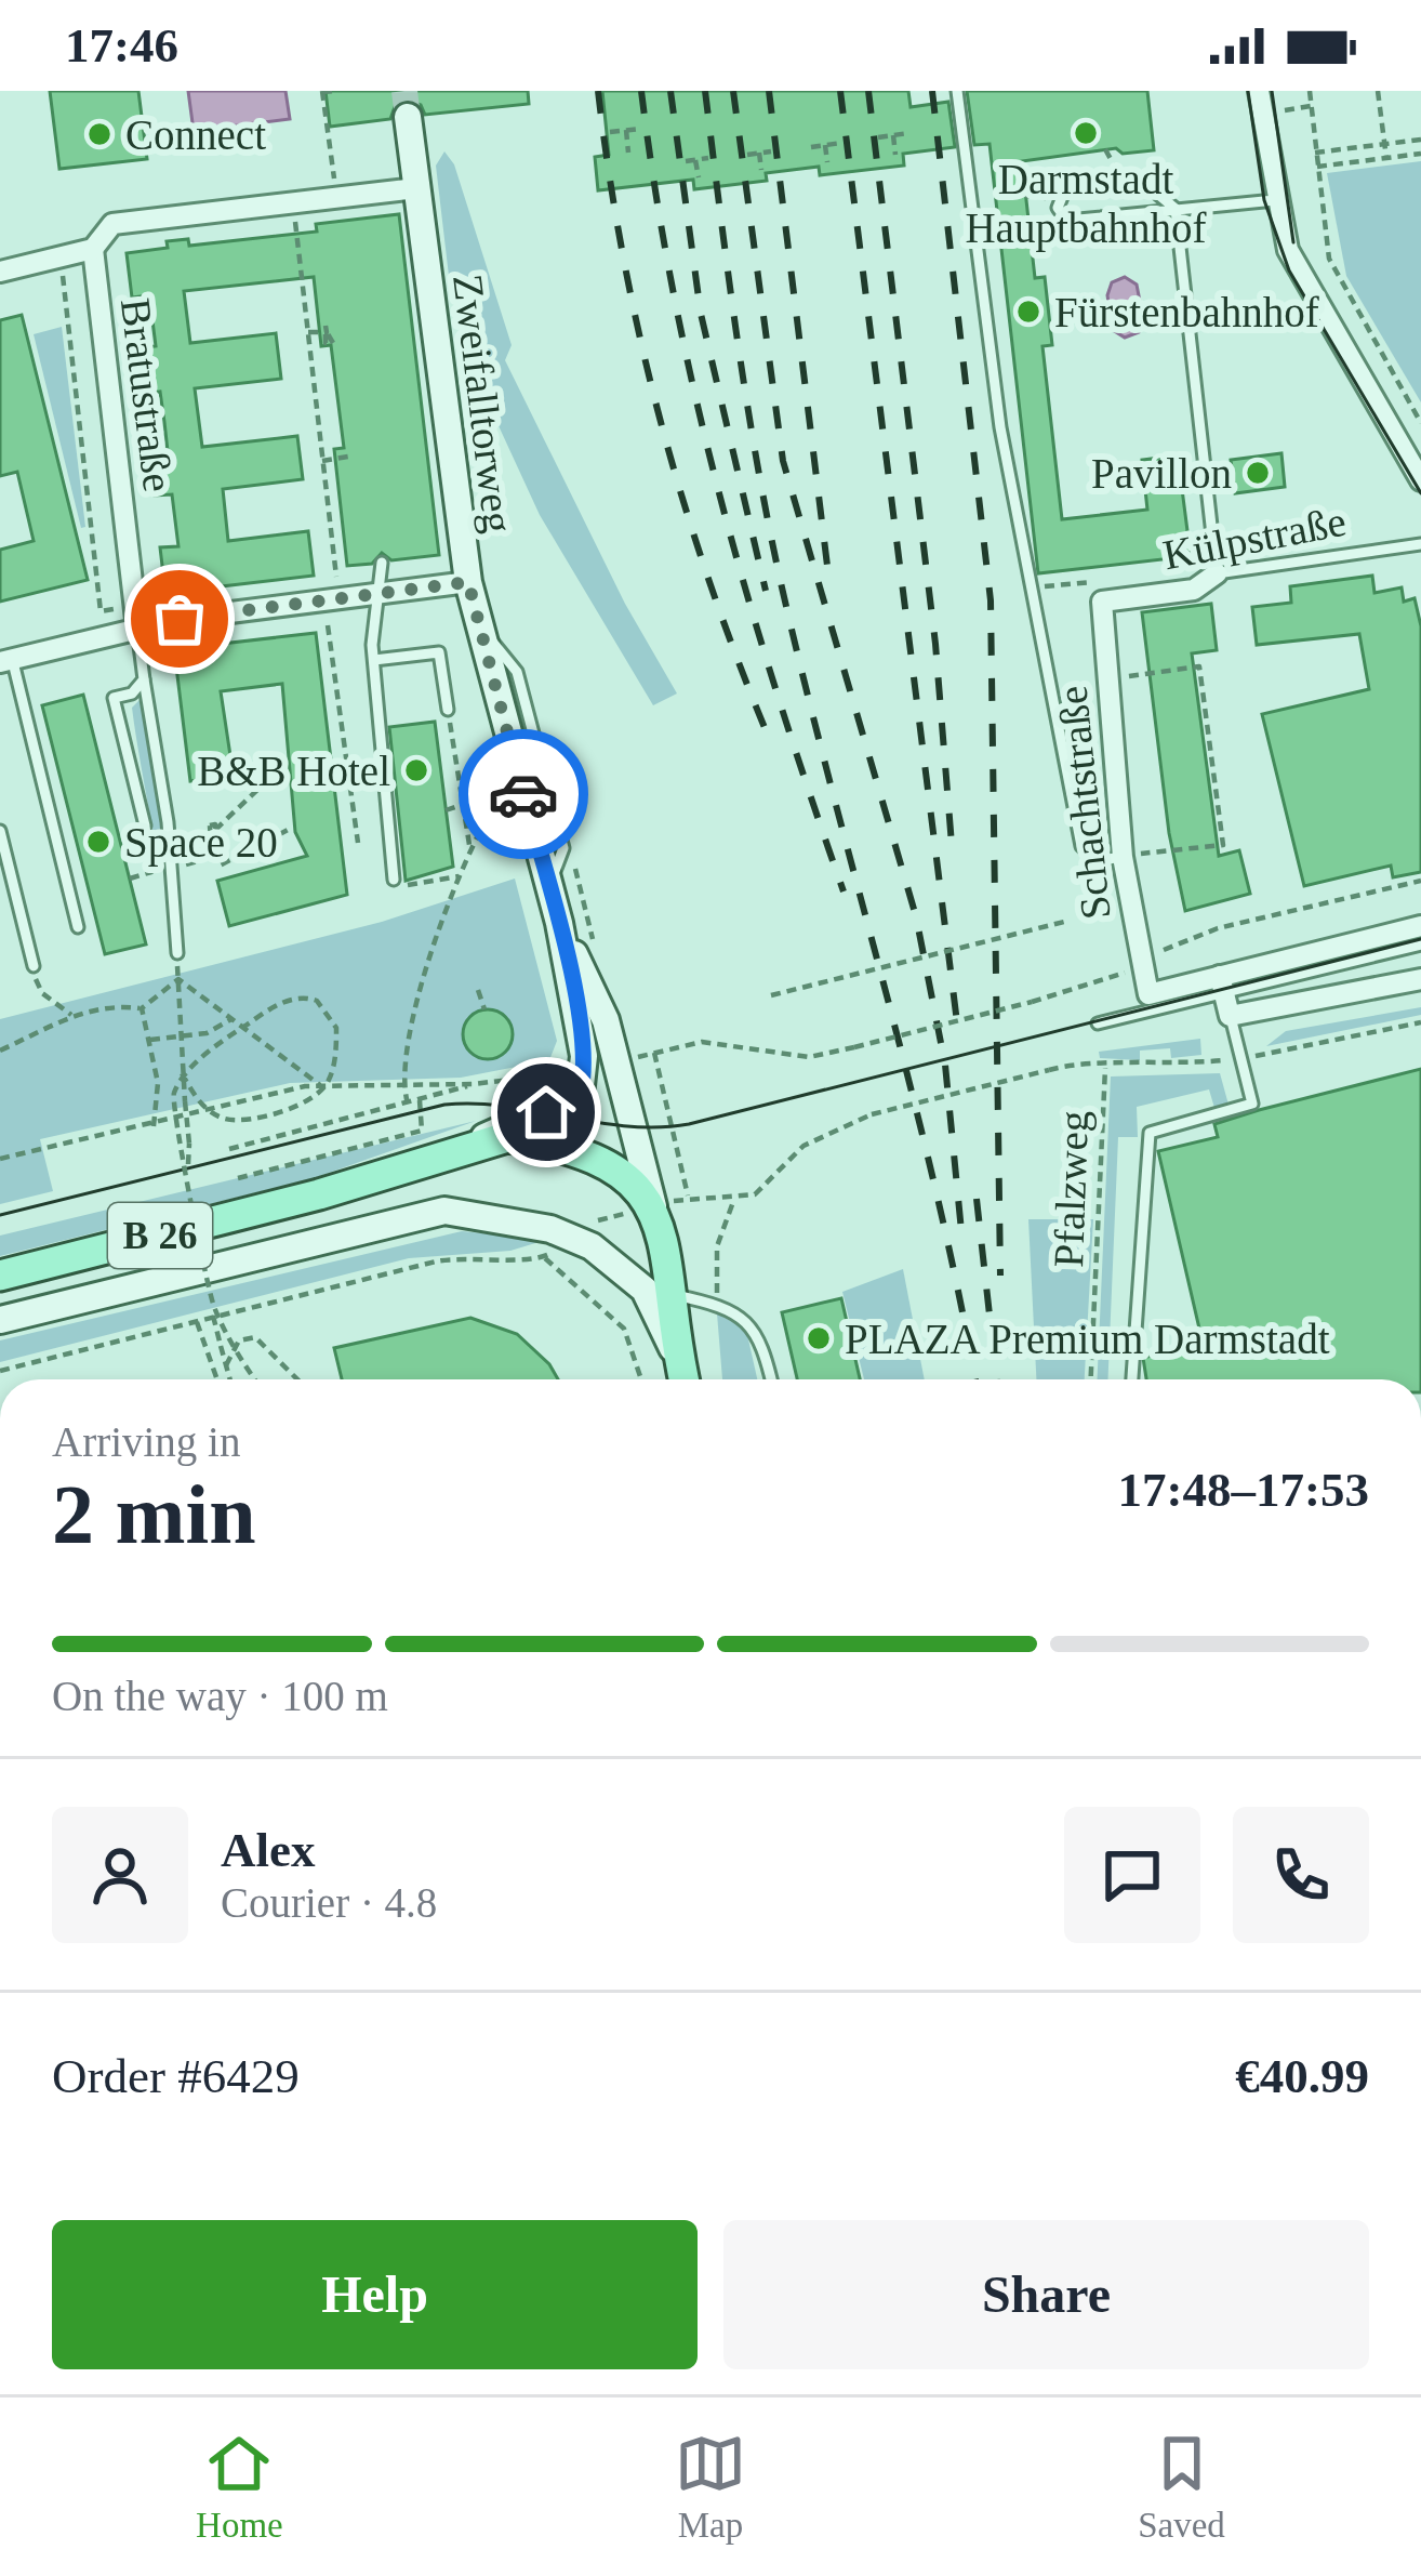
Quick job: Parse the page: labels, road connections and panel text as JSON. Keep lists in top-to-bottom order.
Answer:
{
  "streets": {
    "main road": ["B 26"],
    "street": [
      "Bratustraße",
      "Zweifalltorweg",
      "Külpstraße",
      "Schachtstraße"
    ],
    "path": ["Pfalzweg"]
  },
  "crossings": [
    ["Zweifalltorweg", "B 26"],
    ["Külpstraße", "Schachtstraße"]
  ],
  "places": [
    "Darmstadt Hauptbahnhof",
    "Connect",
    "Fürstenbahnhof",
    "Pavillon",
    "B&B Hotel",
    "Space 20",
    "PLAZA Premium Darmstadt"
  ],
  "page": {
    "status": "17:46",
    "heading": ["2 min", "Arriving in", "17:48–17:53"],
    "panel": [
      "Alex",
      "Courier · 4.8",
      "Order #6429",
      "€40.99"
    ],
    "bar": "On the way · 100 m",
    "buttons": ["Help", "Share"],
    "tabs": ["Home", "Map", "Saved"]
  }
}
